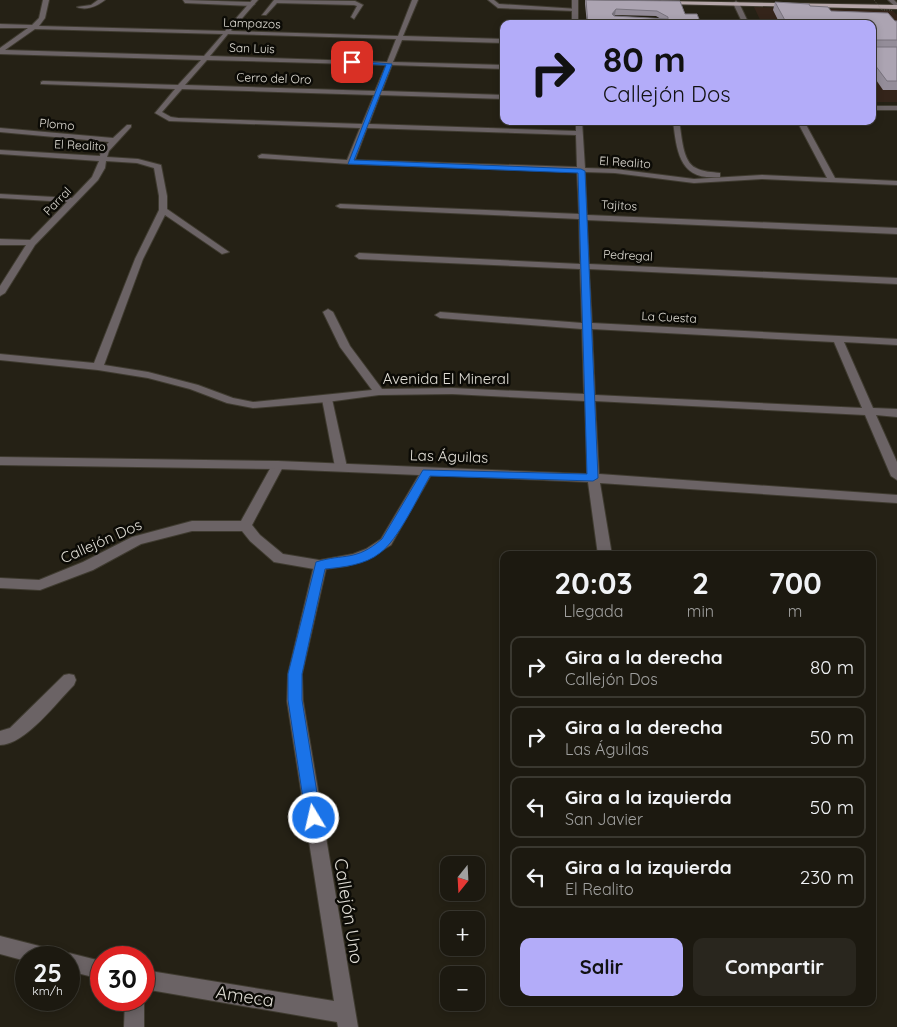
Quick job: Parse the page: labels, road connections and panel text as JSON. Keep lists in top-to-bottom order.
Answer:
{
  "streets": {
    "street": [
      "Lampazos",
      "San Luis",
      "Cerro del Oro",
      "Plomo",
      "El Realito",
      "Parral",
      "Tajitos",
      "Pedregal",
      "La Cuesta",
      "Avenida El Mineral",
      "Las Águilas",
      "Callejón Dos",
      "Callejón Uno",
      "Ameca"
    ]
  },
  "crossings": [
    ["Plomo", "Parral"],
    ["El Realito", "Parral"],
    ["Callejón Uno", "Ameca"]
  ],
  "north": "bottom",
  "page": {
    "turn": ["80 m", "Callejón Dos"],
    "eta": [
      "20:03",
      "Llegada",
      "2",
      "min",
      "700",
      "m"
    ],
    "list": [
      {
        "name": "Gira a la derecha",
        "note": "Callejón Dos",
        "value": "80 m"
      },
      {
        "name": "Gira a la derecha",
        "note": "Las Águilas",
        "value": "50 m"
      },
      {
        "name": "Gira a la izquierda",
        "note": "San Javier",
        "value": "50 m"
      },
      {
        "name": "Gira a la izquierda",
        "note": "El Realito",
        "value": "230 m"
      }
    ],
    "map_buttons": ["+", "−"],
    "buttons": ["Salir", "Compartir"],
    "speed": "25 km/h",
    "limit": "30"
  }
}
